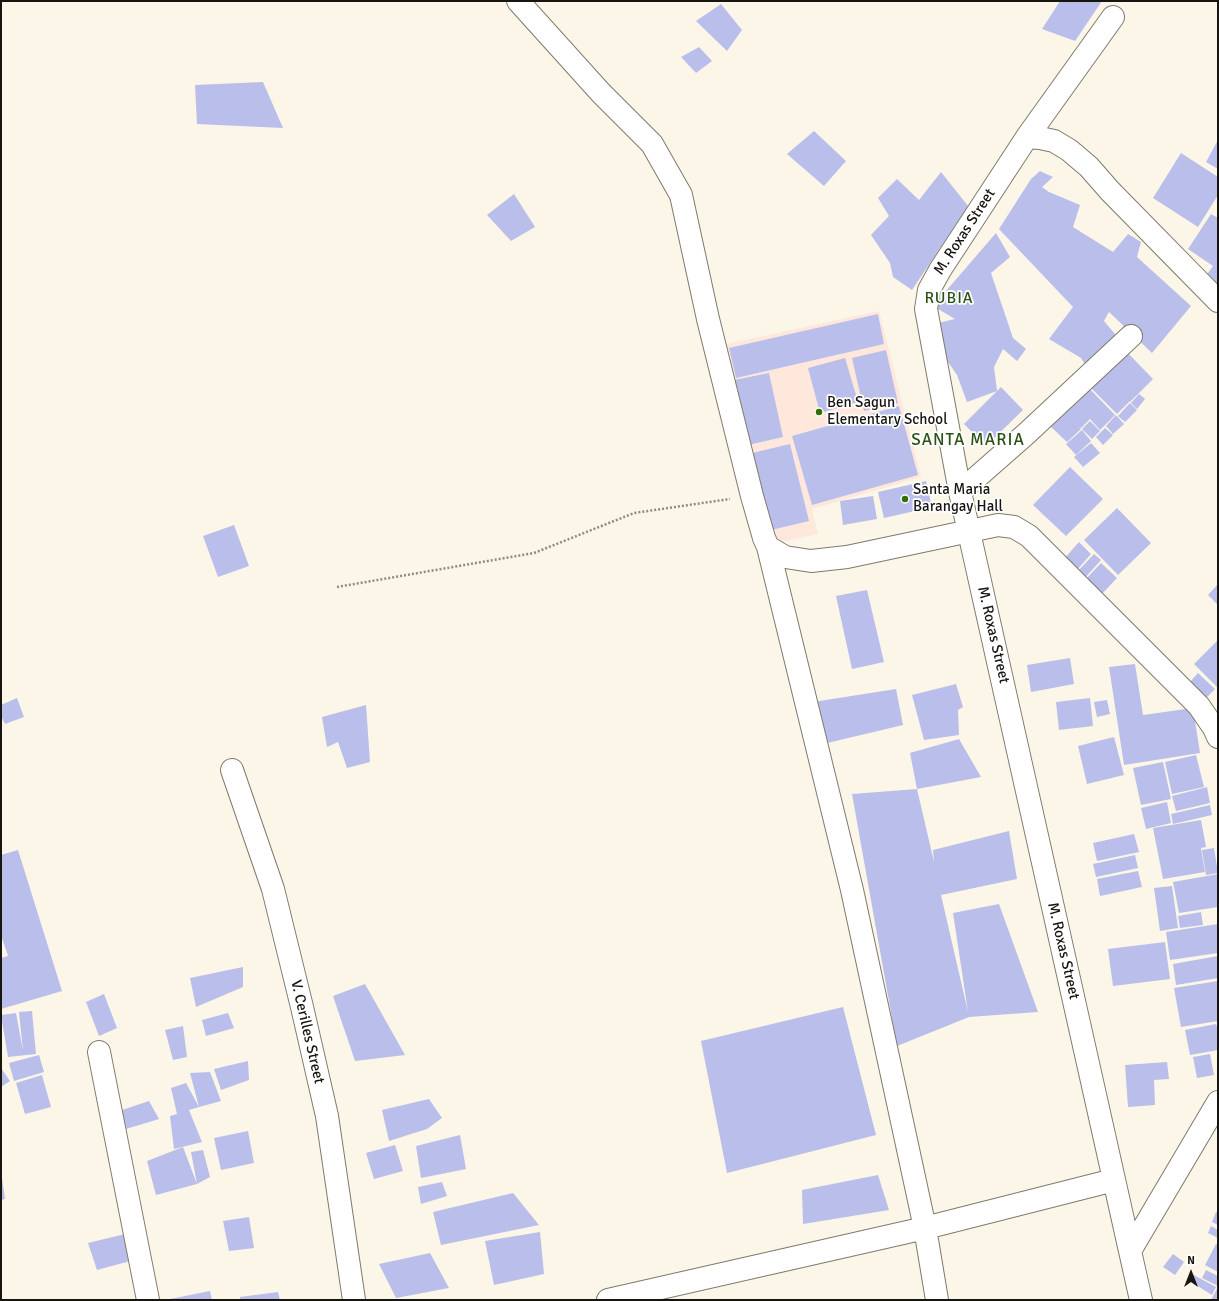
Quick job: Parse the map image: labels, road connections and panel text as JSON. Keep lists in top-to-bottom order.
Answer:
{
  "streets": {
    "street": ["M. Roxas Street", "V. Cerilles Street"]
  },
  "districts": ["RUBIA", "SANTA MARIA"],
  "places": ["Ben Sagun Elementary School", "Santa Maria Barangay Hall"],
  "north": "top"
}
